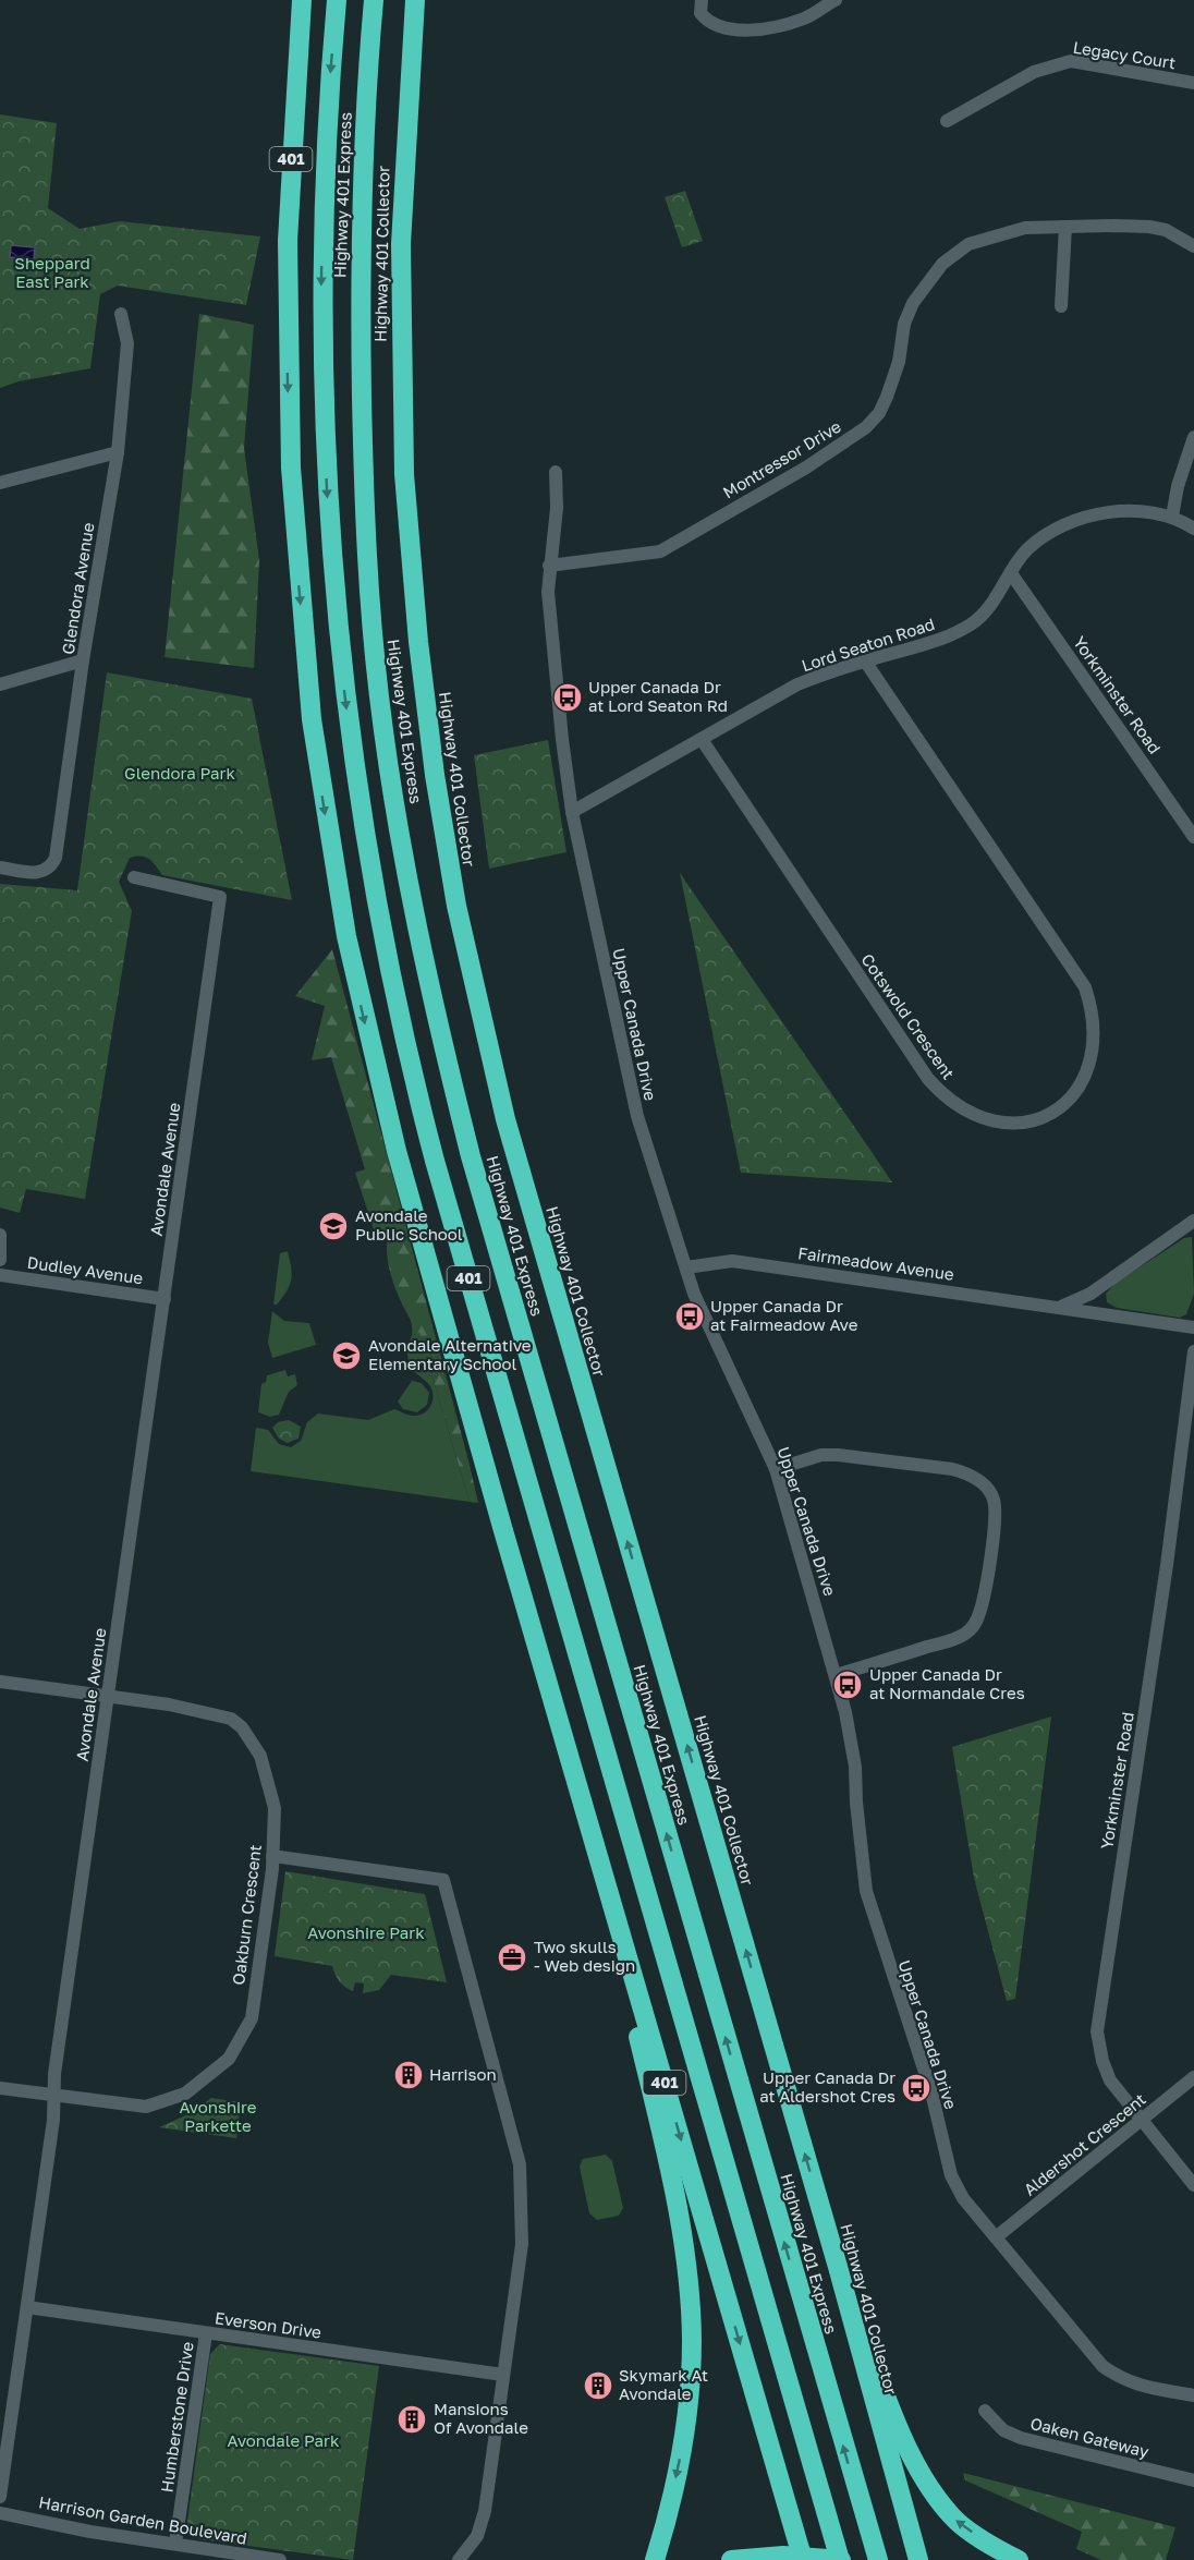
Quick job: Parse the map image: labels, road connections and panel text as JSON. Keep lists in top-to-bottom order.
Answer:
{
  "streets": {
    "highway": ["401", "Highway 401 Express", "Highway 401 Collector"],
    "street": [
      "Legacy Court",
      "Montressor Drive",
      "Glendora Avenue",
      "Lord Seaton Road",
      "Yorkminster Road",
      "Cotswold Crescent",
      "Upper Canada Drive",
      "Avondale Avenue",
      "Fairmeadow Avenue",
      "Dudley Avenue",
      "Oakburn Crescent",
      "Aldershot Crescent",
      "Everson Drive",
      "Humberstone Drive",
      "Oaken Gateway",
      "Harrison Garden Boulevard"
    ]
  },
  "crossings": [
    ["Montressor Drive", "Upper Canada Drive"],
    ["Lord Seaton Road", "Yorkminster Road"],
    ["Lord Seaton Road", "Cotswold Crescent"],
    ["Lord Seaton Road", "Upper Canada Drive"],
    ["Yorkminster Road", "Aldershot Crescent"],
    ["Upper Canada Drive", "Fairmeadow Avenue"],
    ["Upper Canada Drive", "Aldershot Crescent"],
    ["Avondale Avenue", "Dudley Avenue"],
    ["Avondale Avenue", "Oakburn Crescent"],
    ["Avondale Avenue", "Everson Drive"],
    ["Everson Drive", "Humberstone Drive"],
    ["Humberstone Drive", "Harrison Garden Boulevard"]
  ],
  "parks": [
    "Sheppard East Park",
    "Glendora Park",
    "Avonshire Park",
    "Avonshire Parkette",
    "Avondale Park"
  ],
  "places": {
    "bus stop": [
      "Upper Canada Dr at Lord Seaton Rd",
      "Upper Canada Dr at Fairmeadow Ave",
      "Upper Canada Dr at Normandale Cres",
      "Upper Canada Dr at Aldershot Cres"
    ],
    "school or university": ["Avondale Public School", "Avondale Alternative Elementary School"],
    "office": ["Two skulls - Web design"],
    "building": ["Harrison", "Skymark At Avondale", "Mansions Of Avondale"]
  }
}
